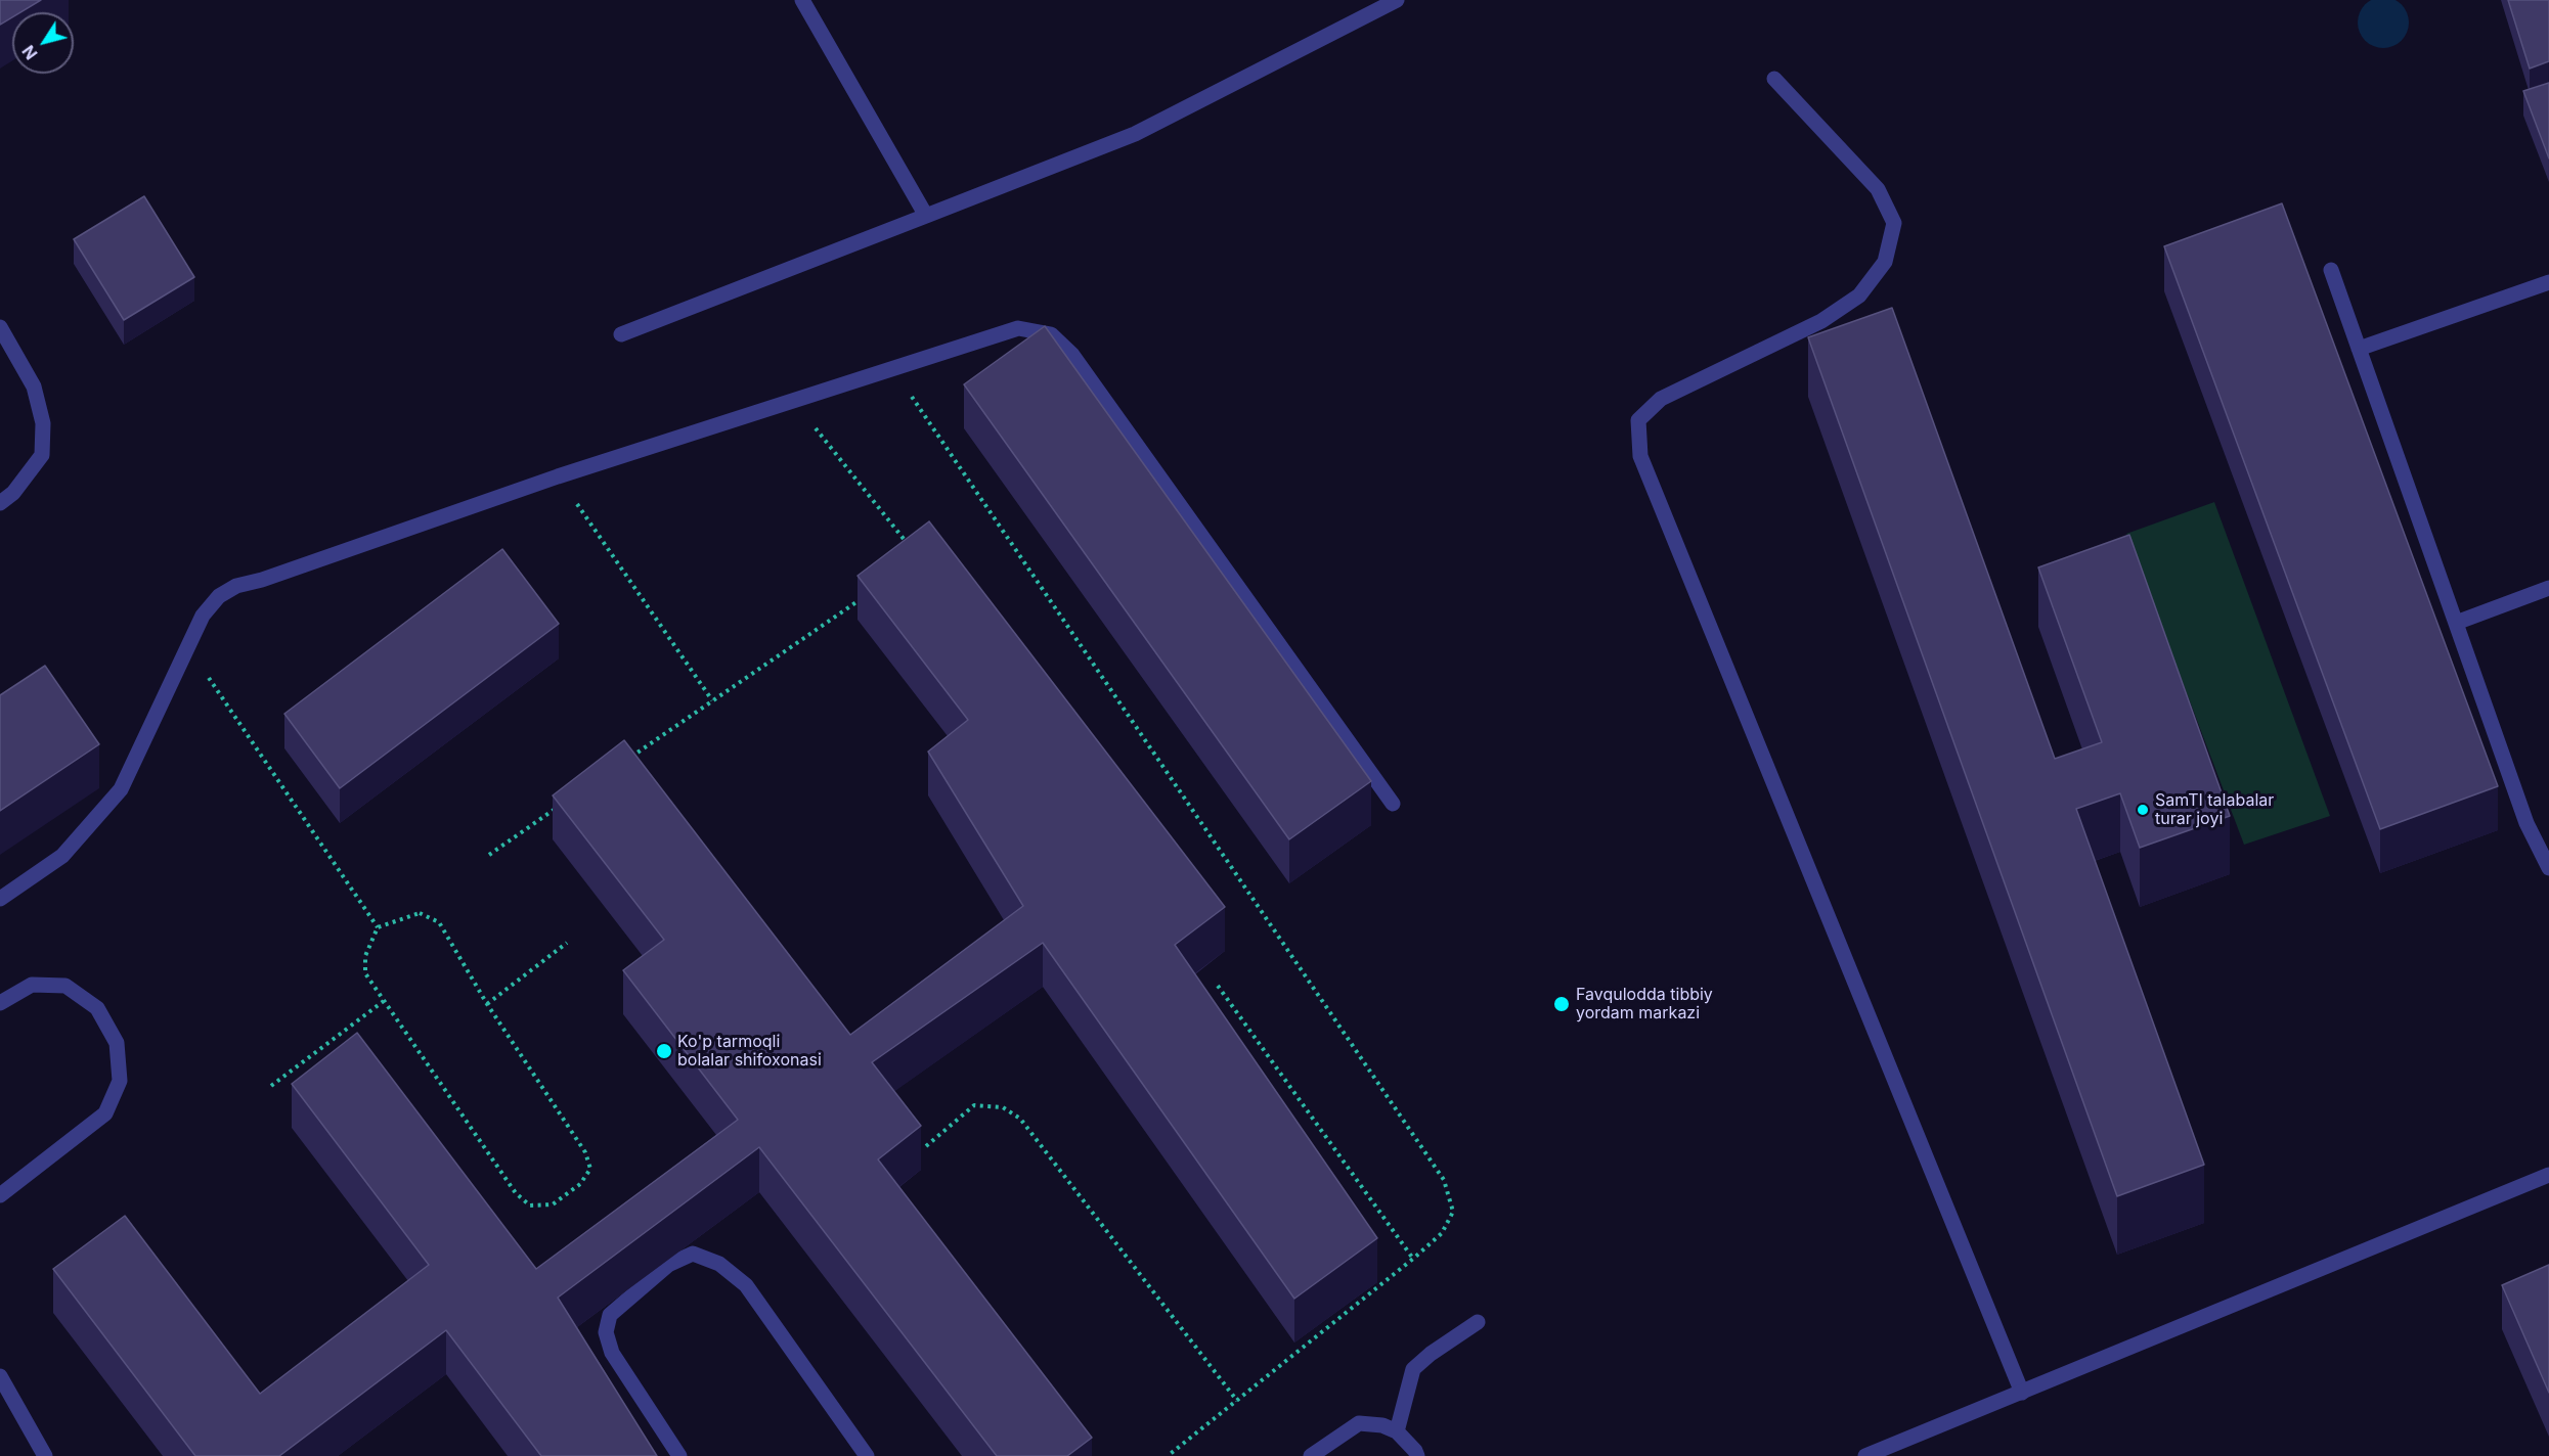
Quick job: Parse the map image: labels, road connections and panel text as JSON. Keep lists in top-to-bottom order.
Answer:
{
  "places": ["SamTI talabalar turar joyi", "Favqulodda tibbiy yordam markazi", "Ko'p tarmoqli bolalar shifoxonasi"],
  "north": "bottom left"
}
